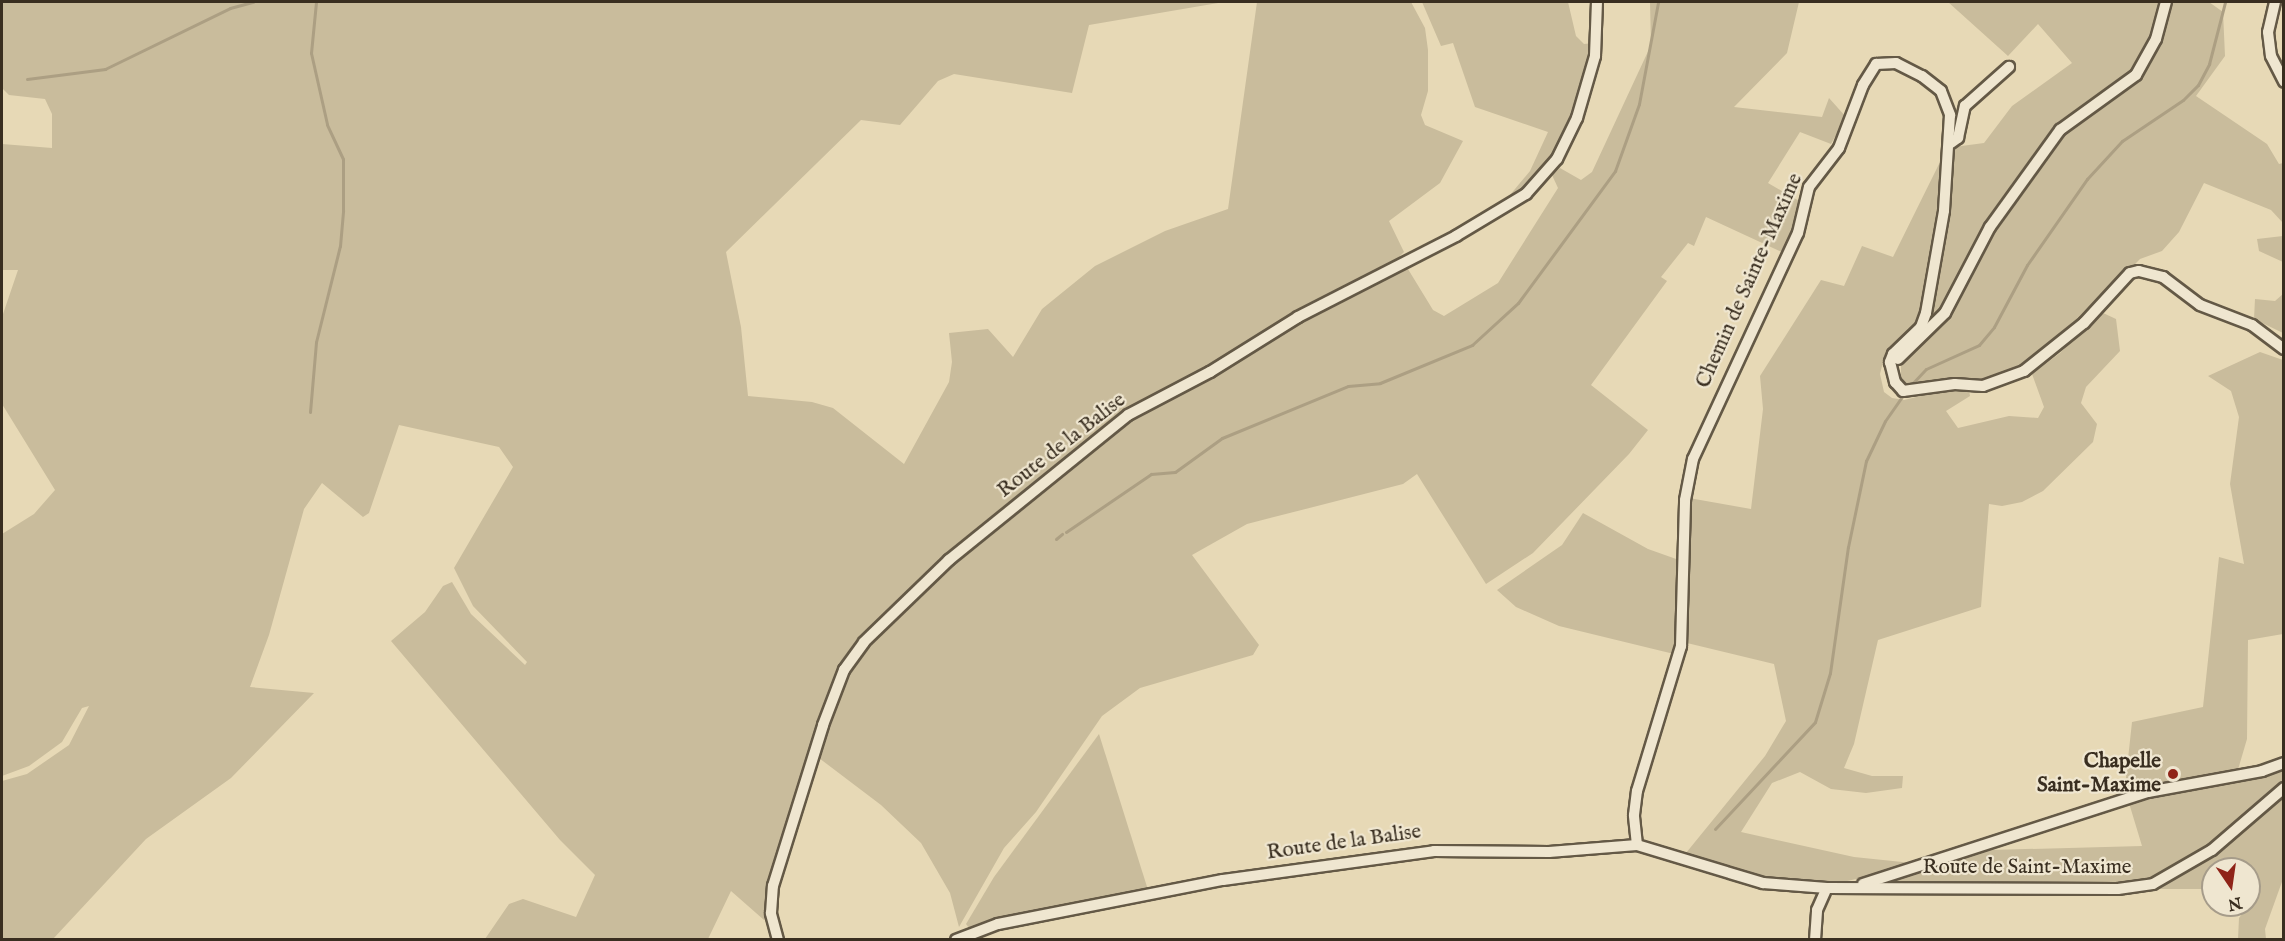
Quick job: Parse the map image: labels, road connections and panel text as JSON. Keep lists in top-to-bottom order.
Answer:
{
  "streets": {
    "street": ["Chemin de Sainte-Maxime", "Route de la Balise", "Route de Saint-Maxime"]
  },
  "crossings": [
    ["Chemin de Sainte-Maxime", "Route de la Balise"],
    ["Chemin de Sainte-Maxime", "Route de Saint-Maxime"],
    ["Route de la Balise", "Route de Saint-Maxime"]
  ],
  "places": ["Chapelle Saint-Maxime"],
  "north": "bottom"
}
